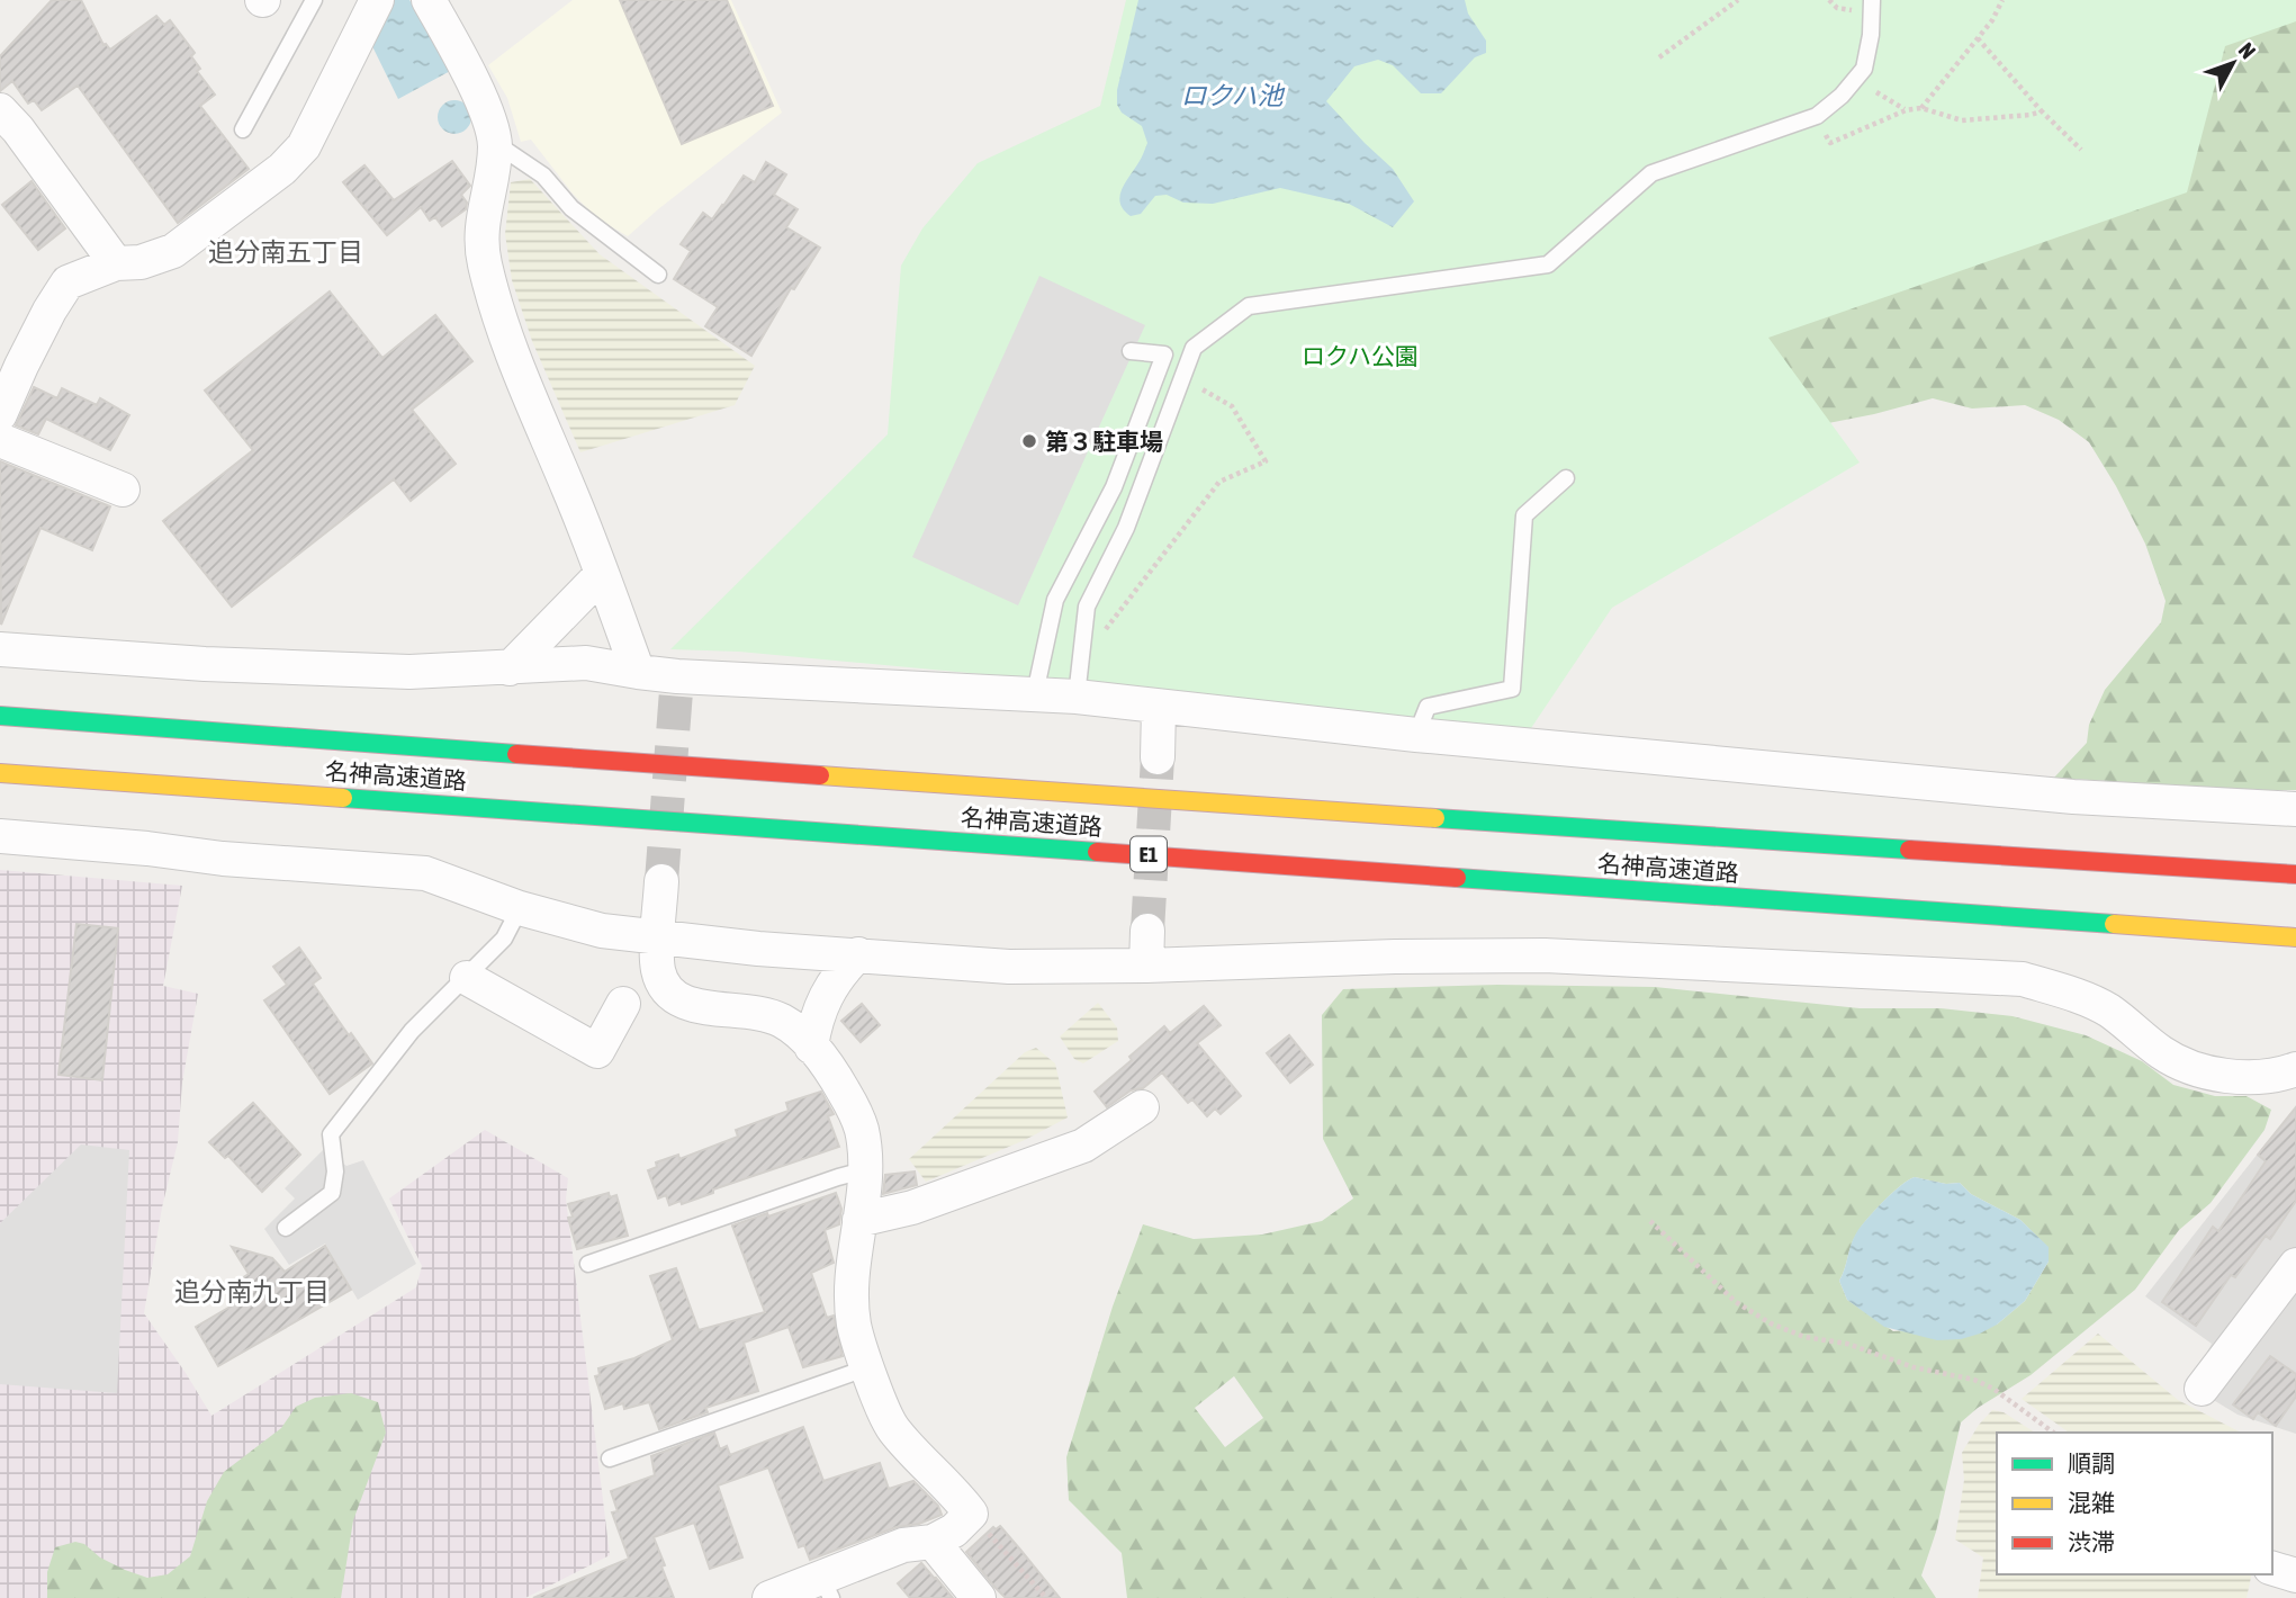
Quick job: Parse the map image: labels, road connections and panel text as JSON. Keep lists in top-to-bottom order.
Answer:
{
  "streets": {
    "highway": ["名神高速道路", "E1"]
  },
  "districts": ["追分南五丁目", "追分南九丁目"],
  "water": ["ロクハ池"],
  "parks": ["ロクハ公園"],
  "places": ["第３駐車場"],
  "legend": ["順調", "混雑", "渋滞"],
  "north": "top right"
}
